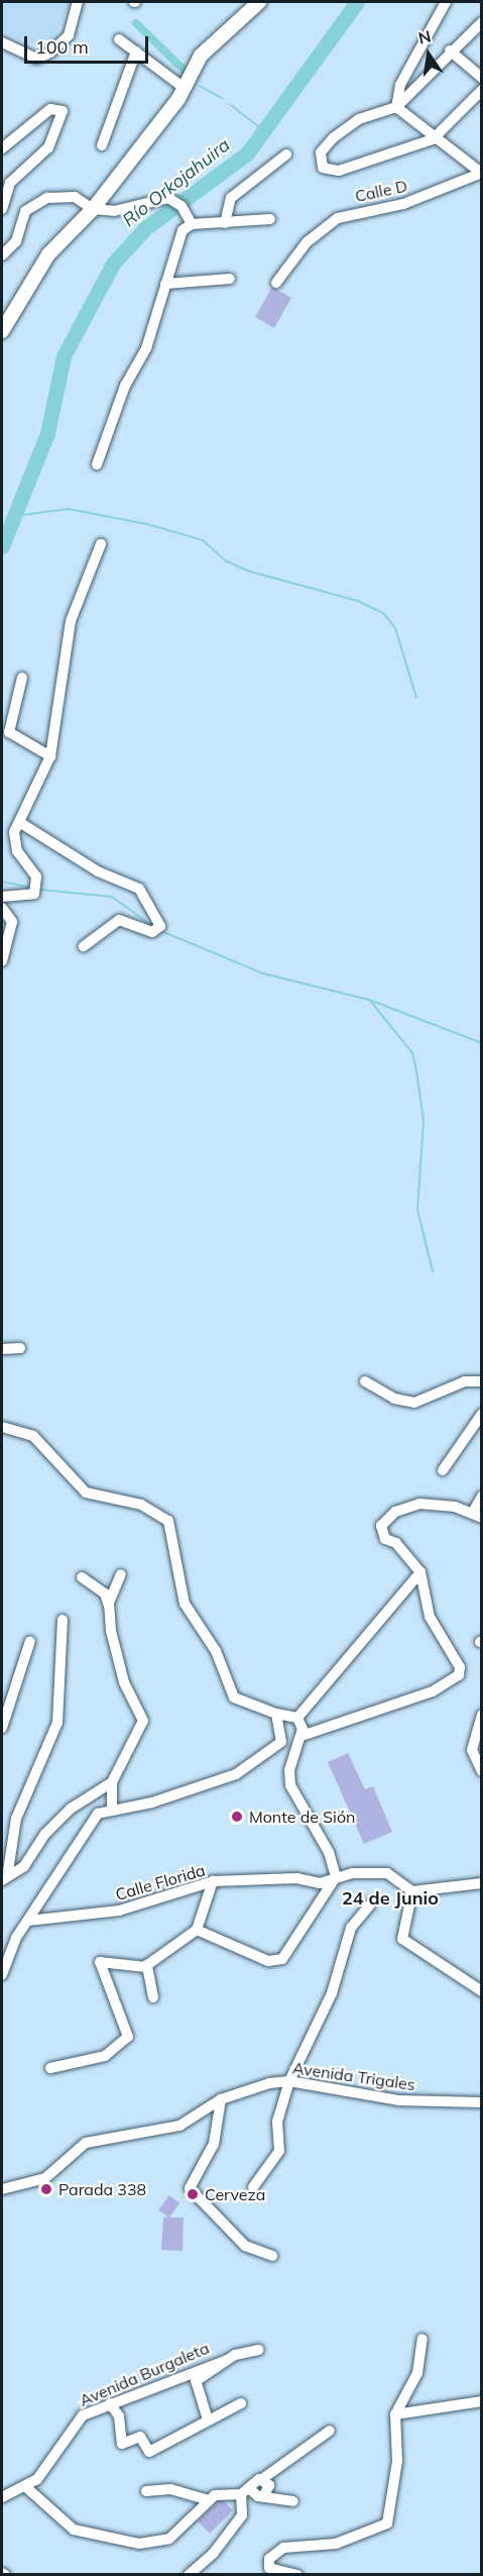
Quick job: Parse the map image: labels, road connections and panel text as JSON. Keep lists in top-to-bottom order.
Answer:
{
  "streets": {
    "street": [
      "Calle D",
      "Calle Florida",
      "Avenida Trigales",
      "Avenida Burgaleta"
    ]
  },
  "districts": ["24 de Junio"],
  "water": ["Río Orkojahuira"],
  "places": ["Monte de Sión", "Parada 338", "Cerveza"],
  "scale_bar": "100 m",
  "north": "top"
}
